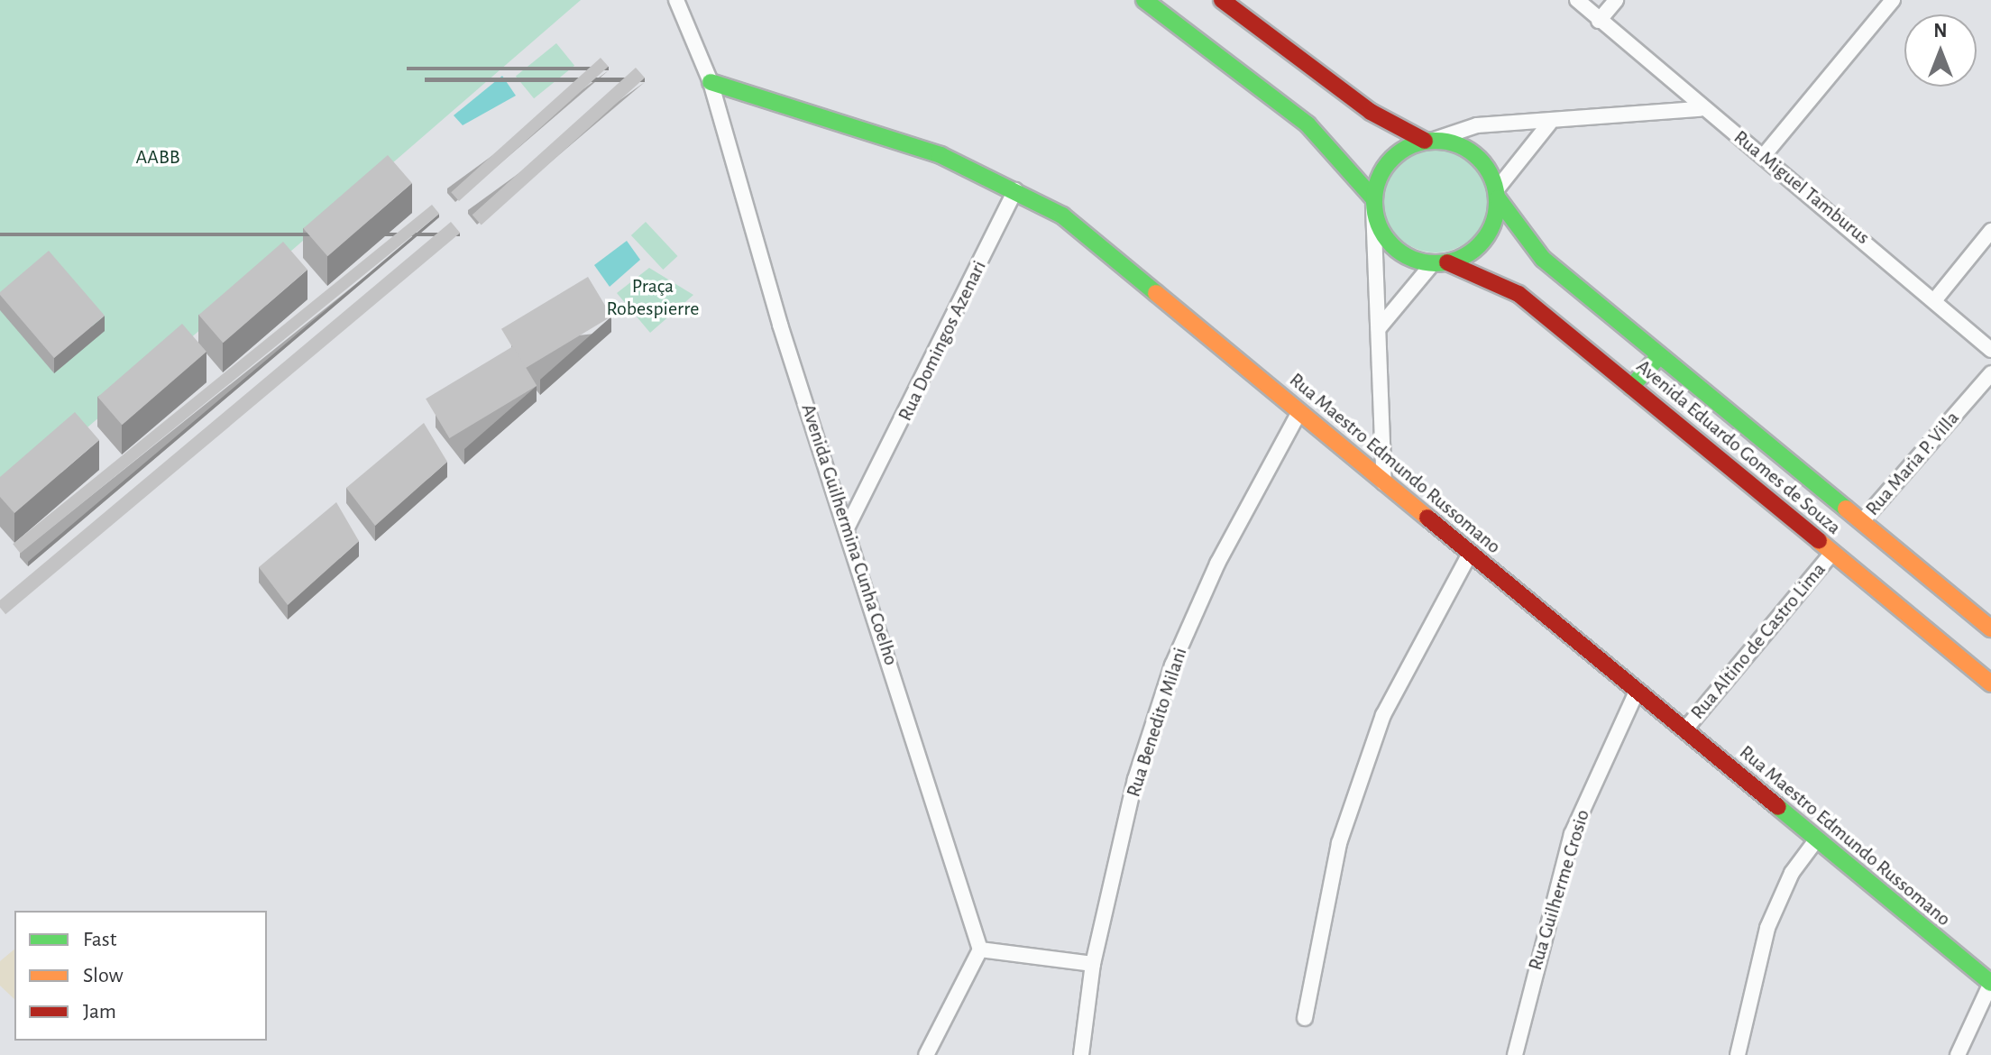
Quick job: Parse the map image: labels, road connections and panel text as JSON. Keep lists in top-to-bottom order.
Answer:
{
  "streets": {
    "street": [
      "Rua Miguel Tamburus",
      "Rua Domingos Azenari",
      "Avenida Eduardo Gomes de Souza",
      "Rua Maestro Edmundo Russomano",
      "Rua Maria P. Villa",
      "Avenida Guilhermina Cunha Coelho",
      "Rua Altino de Castro Lima",
      "Rua Benedito Milani",
      "Rua Guilherme Crosio"
    ]
  },
  "crossings": [
    ["Rua Domingos Azenari", "Rua Maestro Edmundo Russomano"],
    ["Rua Domingos Azenari", "Avenida Guilhermina Cunha Coelho"],
    ["Avenida Eduardo Gomes de Souza", "Rua Maria P. Villa"],
    ["Avenida Eduardo Gomes de Souza", "Rua Altino de Castro Lima"],
    ["Rua Maestro Edmundo Russomano", "Avenida Guilhermina Cunha Coelho"],
    ["Rua Maestro Edmundo Russomano", "Rua Altino de Castro Lima"],
    ["Rua Maestro Edmundo Russomano", "Rua Benedito Milani"],
    ["Rua Maestro Edmundo Russomano", "Rua Guilherme Crosio"]
  ],
  "parks": ["AABB", "Praça Robespierre"],
  "legend": ["Fast", "Slow", "Jam"],
  "north": "top"
}
